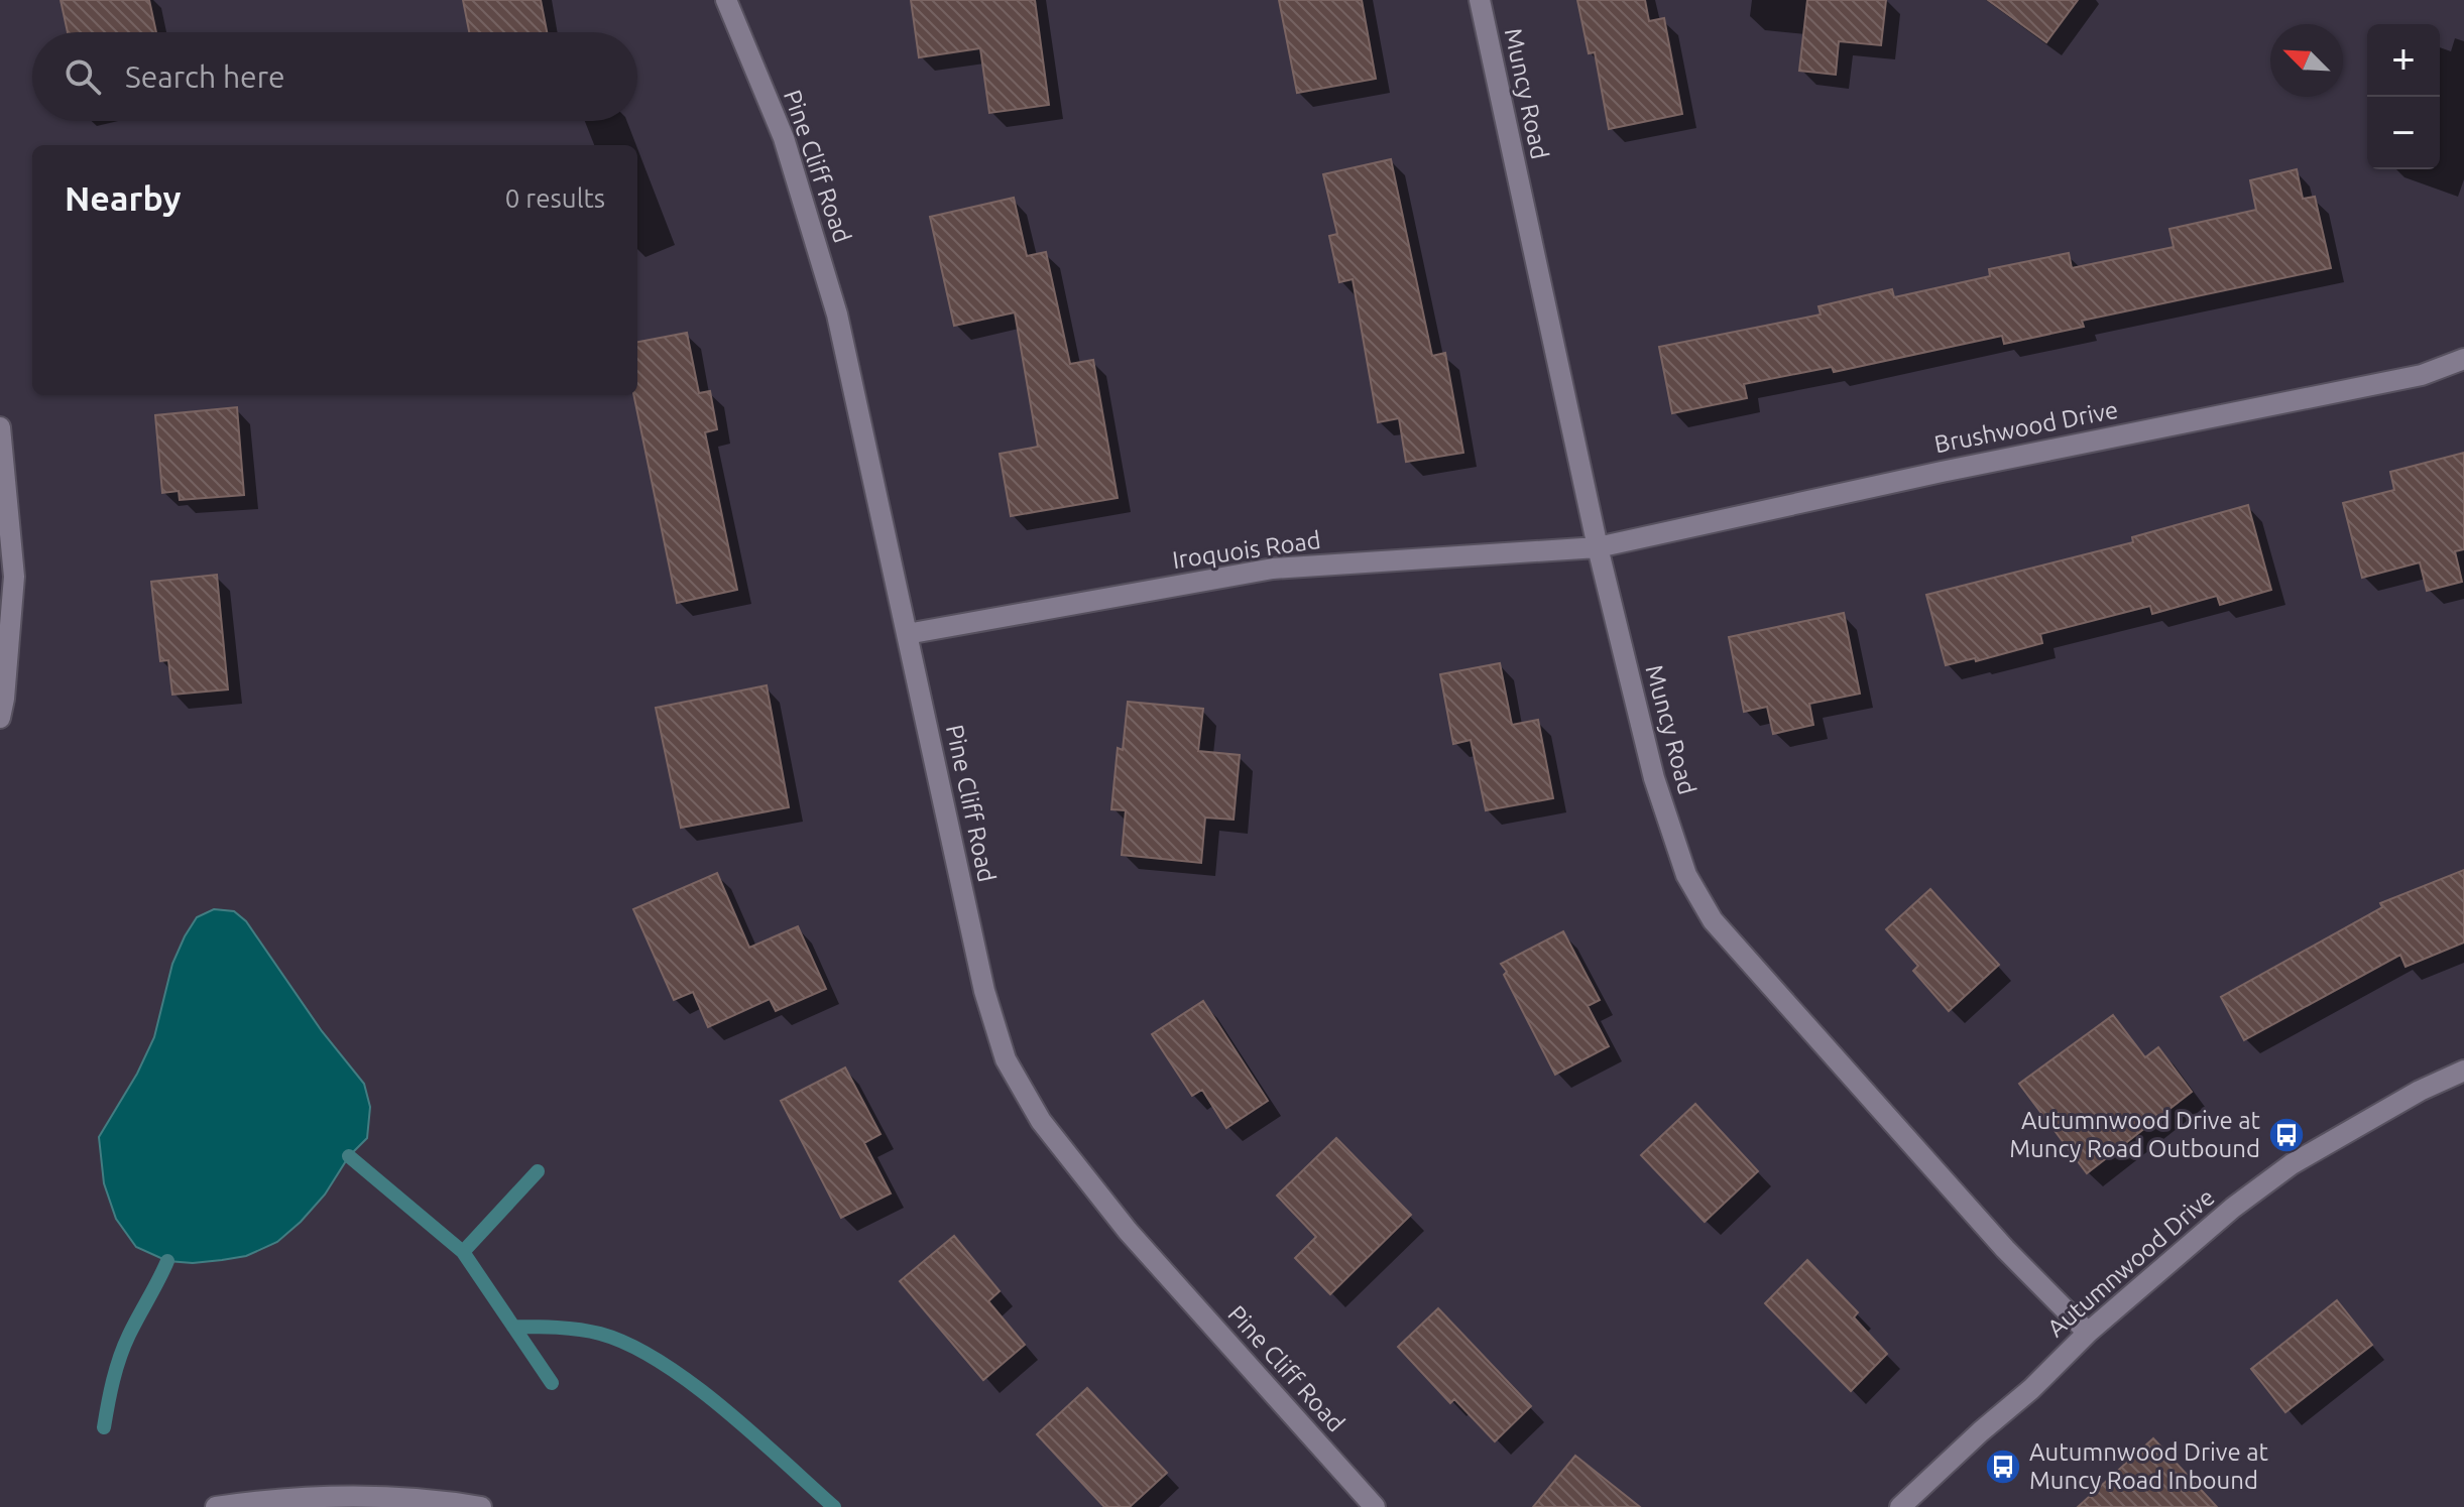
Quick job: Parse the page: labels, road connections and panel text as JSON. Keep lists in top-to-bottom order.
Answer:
{
  "streets": {
    "street": [
      "Muncy Road",
      "Pine Cliff Road",
      "Brushwood Drive",
      "Iroquois Road",
      "Autumnwood Drive"
    ]
  },
  "crossings": [
    ["Muncy Road", "Brushwood Drive"],
    ["Muncy Road", "Iroquois Road"],
    ["Muncy Road", "Autumnwood Drive"],
    ["Pine Cliff Road", "Iroquois Road"],
    ["Brushwood Drive", "Iroquois Road"]
  ],
  "places": {
    "bus stop": ["Autumnwood Drive at Muncy Road Outbound", "Autumnwood Drive at Muncy Road Inbound"]
  },
  "north": "top left",
  "page": {
    "map_buttons": ["+", "−"],
    "search": "Search here",
    "heading": ["Nearby", "0 results"]
  }
}
